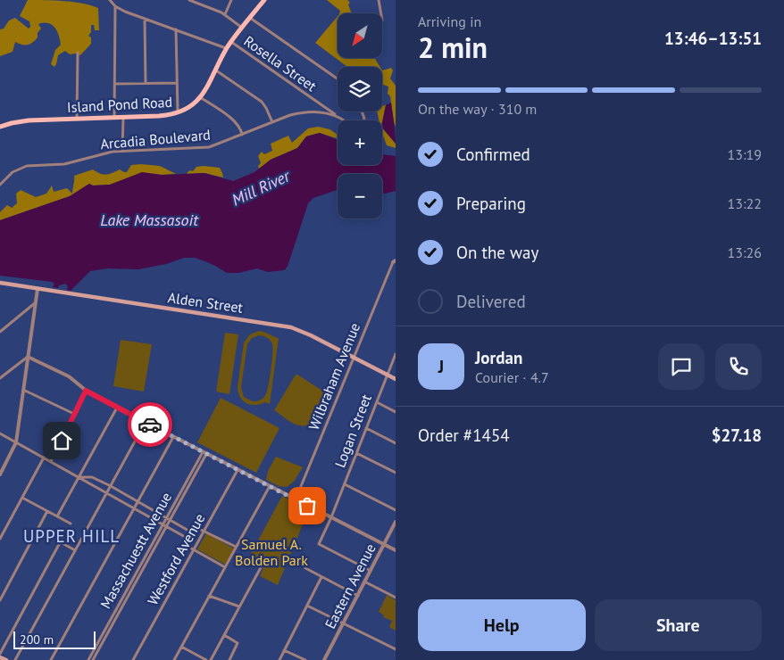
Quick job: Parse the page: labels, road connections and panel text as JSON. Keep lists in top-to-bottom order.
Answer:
{
  "streets": {
    "main road": ["Island Pond Road", "Alden Street"],
    "street": [
      "Rosella Street",
      "Arcadia Boulevard",
      "Wilbraham Avenue",
      "Logan Street",
      "Massachuestt Avenue",
      "Westford Avenue",
      "Eastern Avenue"
    ]
  },
  "crossings": [
    ["Rosella Street", "Island Pond Road"],
    ["Rosella Street", "Arcadia Boulevard"],
    ["Alden Street", "Wilbraham Avenue"],
    ["Alden Street", "Logan Street"],
    ["Logan Street", "Eastern Avenue"]
  ],
  "districts": ["UPPER HILL"],
  "water": ["Mill River", "Lake Massasoit"],
  "parks": ["Samuel A. Bolden Park"],
  "scale_bar": "200 m",
  "north": "bottom left",
  "page": {
    "heading": ["2 min", "Arriving in", "13:46–13:51"],
    "panel": [
      "Jordan",
      "Courier · 4.7",
      "Order #1454",
      "$27.18"
    ],
    "map_buttons": ["+", "−"],
    "bar": "On the way · 310 m",
    "list": [
      ["Confirmed", "13:19"],
      ["Preparing", "13:22"],
      ["On the way", "13:26"],
      "Delivered"
    ],
    "round": "J",
    "buttons": ["Help", "Share"],
    "scale": "200 m"
  }
}
